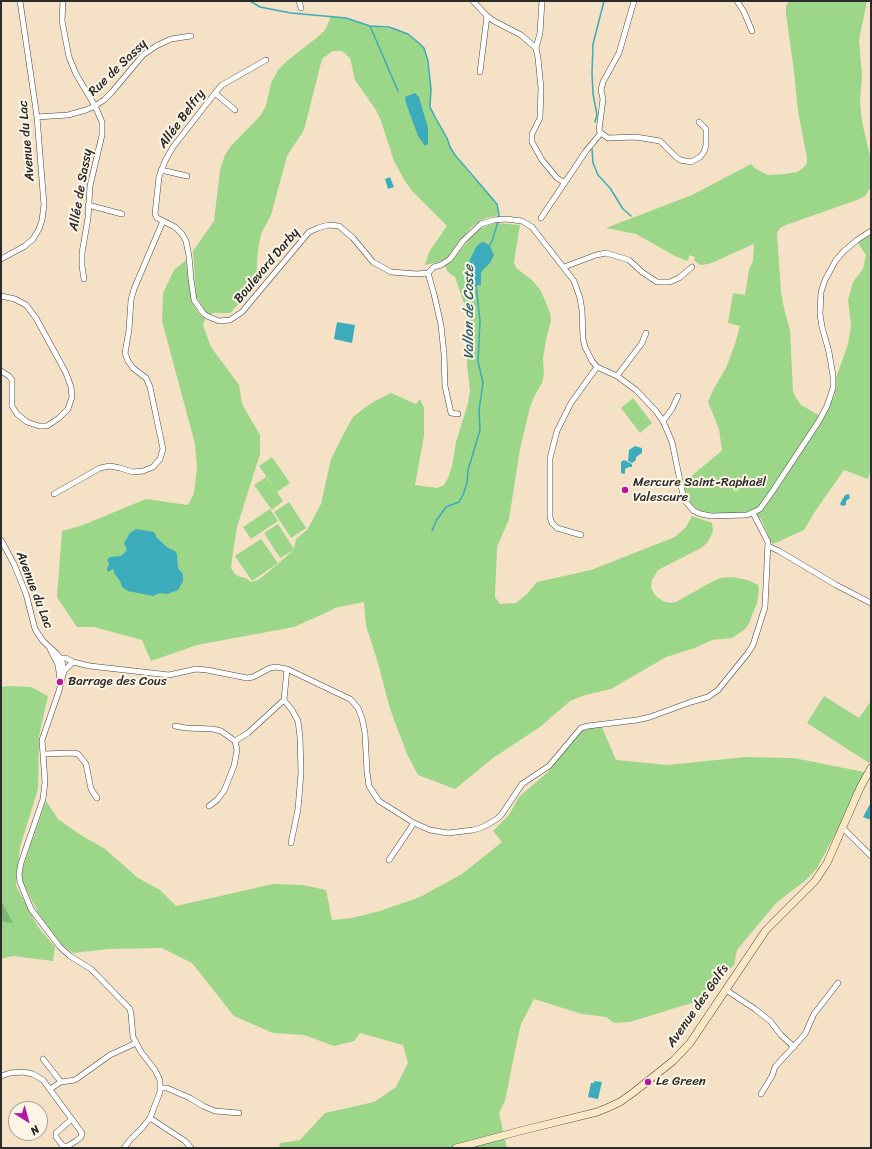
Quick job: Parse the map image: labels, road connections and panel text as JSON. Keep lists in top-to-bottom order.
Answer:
{
  "streets": {
    "main road": ["Avenue des Golfs"],
    "street": [
      "Rue de Sassy",
      "Allée Belfry",
      "Avenue du Lac",
      "Allée de Sassy",
      "Boulevard Darby"
    ]
  },
  "crossings": [
    ["Rue de Sassy", "Avenue du Lac"],
    ["Rue de Sassy", "Allée de Sassy"],
    ["Allée Belfry", "Boulevard Darby"]
  ],
  "water": ["Vallon de Coste"],
  "places": ["Mercure Saint-Raphaël Valescure", "Barrage des Cous", "Le Green"],
  "north": "bottom right"
}
